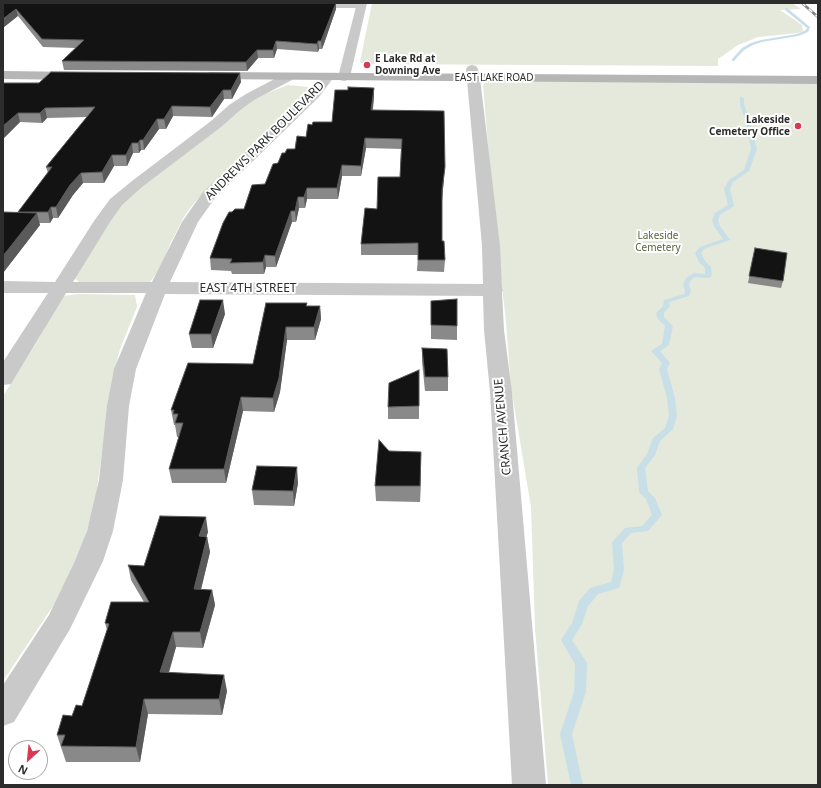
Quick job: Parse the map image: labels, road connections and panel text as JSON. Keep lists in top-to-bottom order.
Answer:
{
  "streets": {
    "main road": ["EAST LAKE ROAD"],
    "street": ["ANDREWS PARK BOULEVARD", "EAST 4TH STREET", "CRANCH AVENUE"]
  },
  "crossings": [
    ["EAST LAKE ROAD", "ANDREWS PARK BOULEVARD"],
    ["EAST LAKE ROAD", "CRANCH AVENUE"],
    ["ANDREWS PARK BOULEVARD", "EAST 4TH STREET"],
    ["EAST 4TH STREET", "CRANCH AVENUE"]
  ],
  "parks": ["Lakeside Cemetery"],
  "places": ["E Lake Rd at Downing Ave", "Lakeside Cemetery Office"],
  "north": "bottom left"
}
